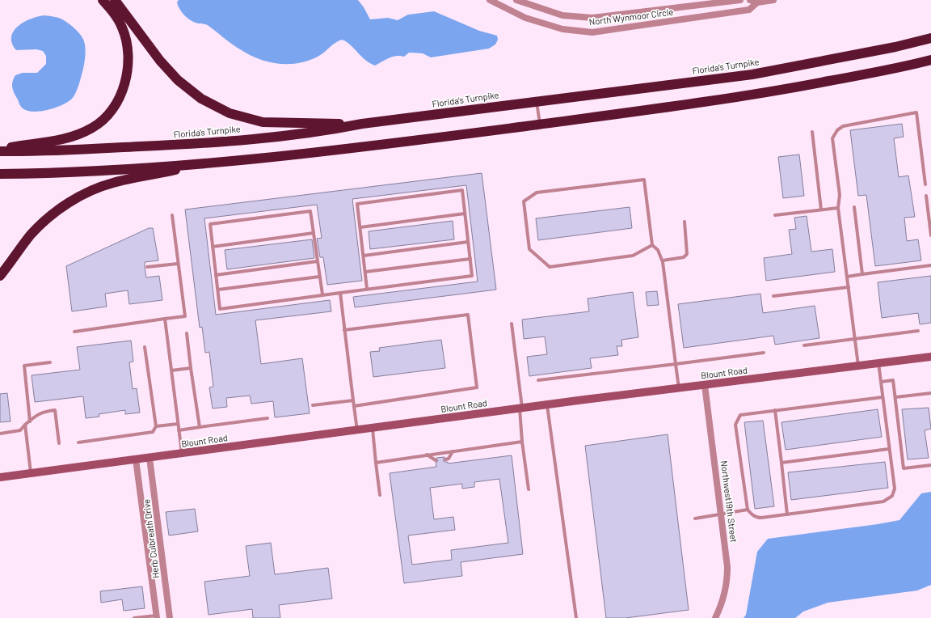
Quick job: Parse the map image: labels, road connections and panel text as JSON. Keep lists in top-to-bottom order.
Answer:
{
  "streets": {
    "highway": ["Florida's Turnpike"],
    "street": [
      "North Wynmoor Circle",
      "Blount Road",
      "Northwest19th Street",
      "Herb Culbreath Drive"
    ]
  },
  "crossings": [
    ["Blount Road", "Northwest19th Street"],
    ["Blount Road", "Herb Culbreath Drive"]
  ]
}
